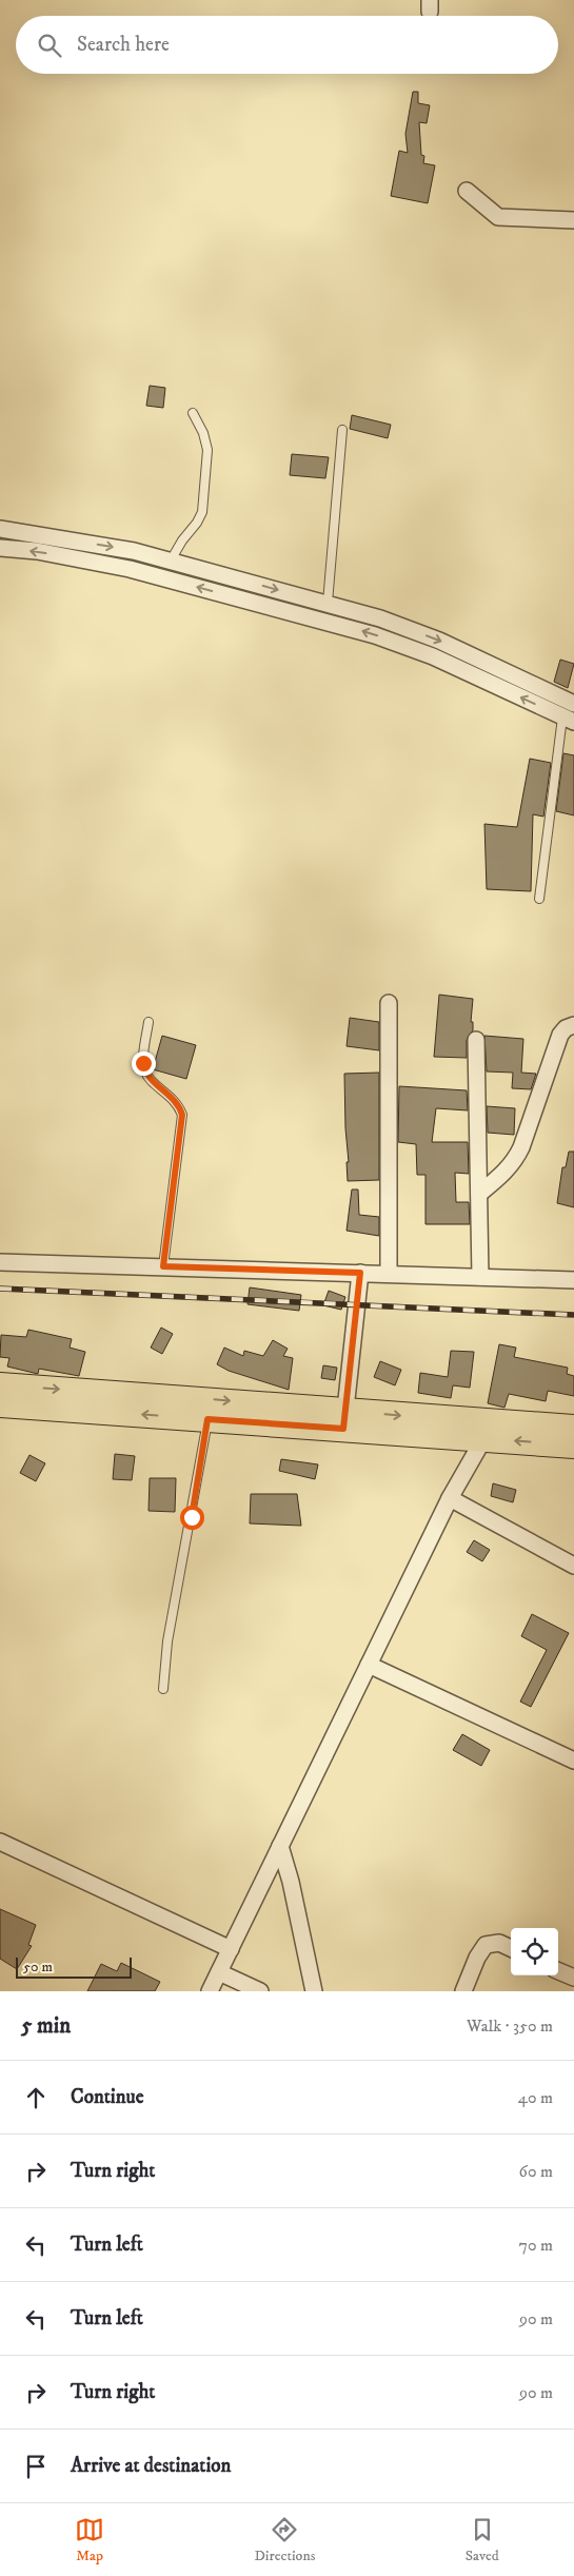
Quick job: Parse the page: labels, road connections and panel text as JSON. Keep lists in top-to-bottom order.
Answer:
{
  "scale_bar": "50 m",
  "page": {
    "search": "Search here",
    "scale": "50 m",
    "heading": ["5 min", "Walk · 350 m"],
    "list": [
      ["Continue", "40 m"],
      ["Turn right", "60 m"],
      ["Turn left", "70 m"],
      ["Turn left", "90 m"],
      ["Turn right", "90 m"],
      "Arrive at destination"
    ],
    "nav": ["Map", "Directions", "Saved"]
  }
}
